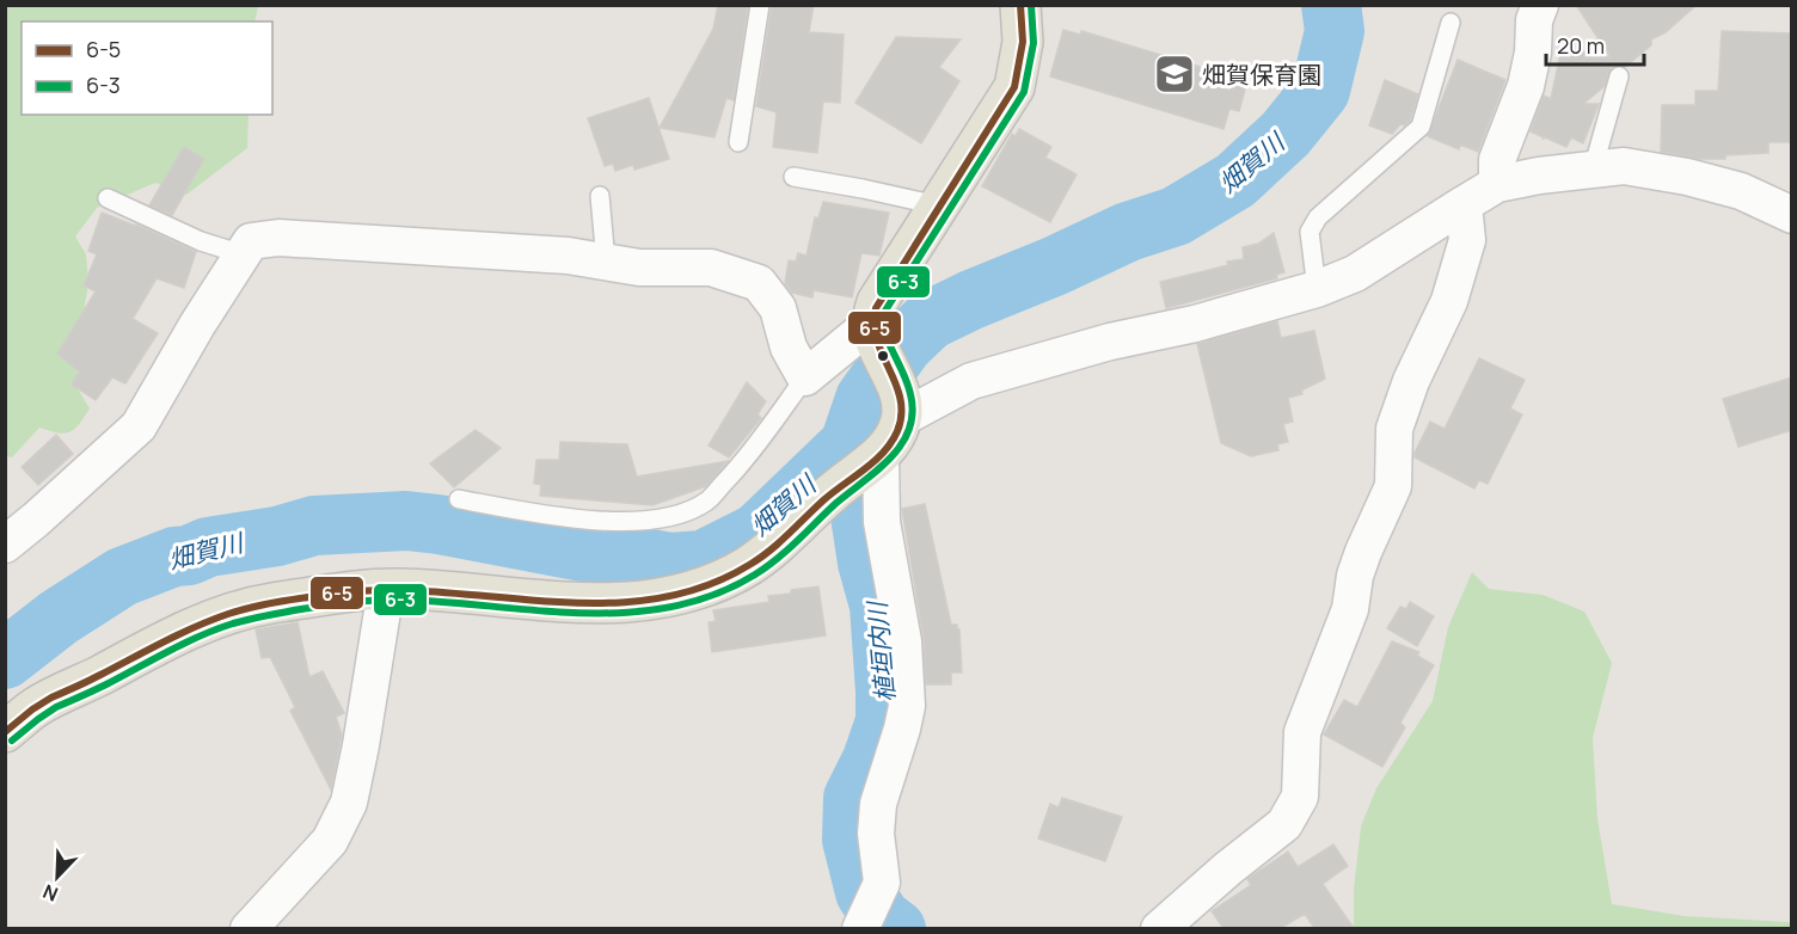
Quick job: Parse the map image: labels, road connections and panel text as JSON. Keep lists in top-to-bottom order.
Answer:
{
  "water": ["畑賀川", "植垣内川"],
  "places": {
    "school or university": ["畑賀保育園"]
  },
  "lines": ["transit line 6-5", "transit line 6-3"],
  "legend": ["6-5", "6-3"],
  "scale_bar": "20 m",
  "north": "bottom left"
}
